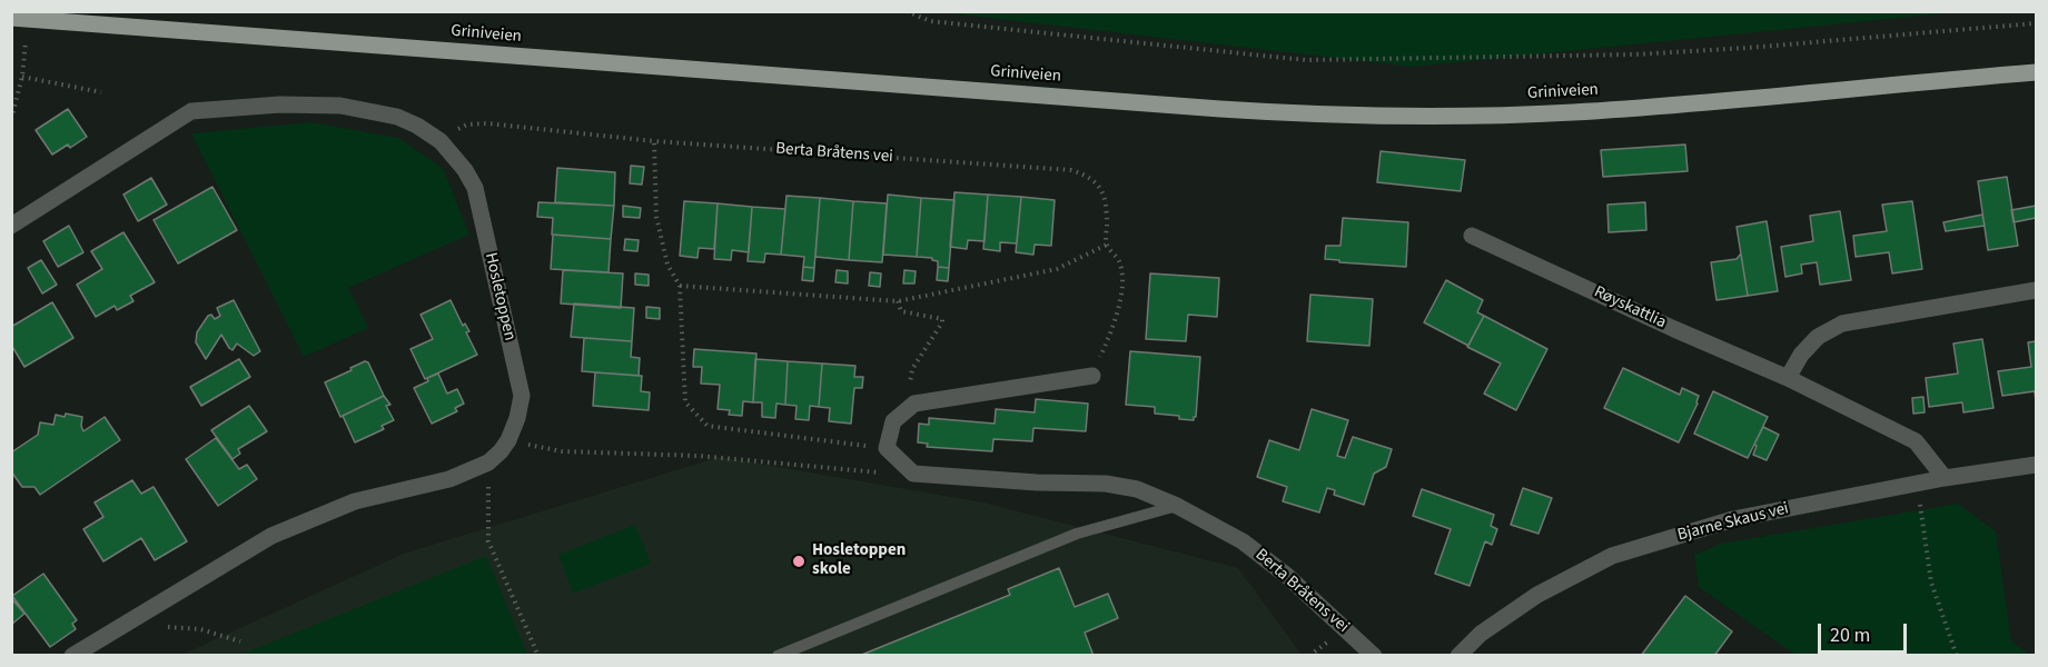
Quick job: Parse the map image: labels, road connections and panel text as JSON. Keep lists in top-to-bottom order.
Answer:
{
  "streets": {
    "main road": ["Griniveien"],
    "street": [
      "Berta Bråtens vei",
      "Hosletoppen",
      "Røyskattlia",
      "Bjarne Skaus vei"
    ]
  },
  "crossings": [
    ["Berta Bråtens vei", "Hosletoppen"],
    ["Røyskattlia", "Bjarne Skaus vei"]
  ],
  "places": ["Hosletoppen skole"],
  "scale_bar": "20 m"
}
